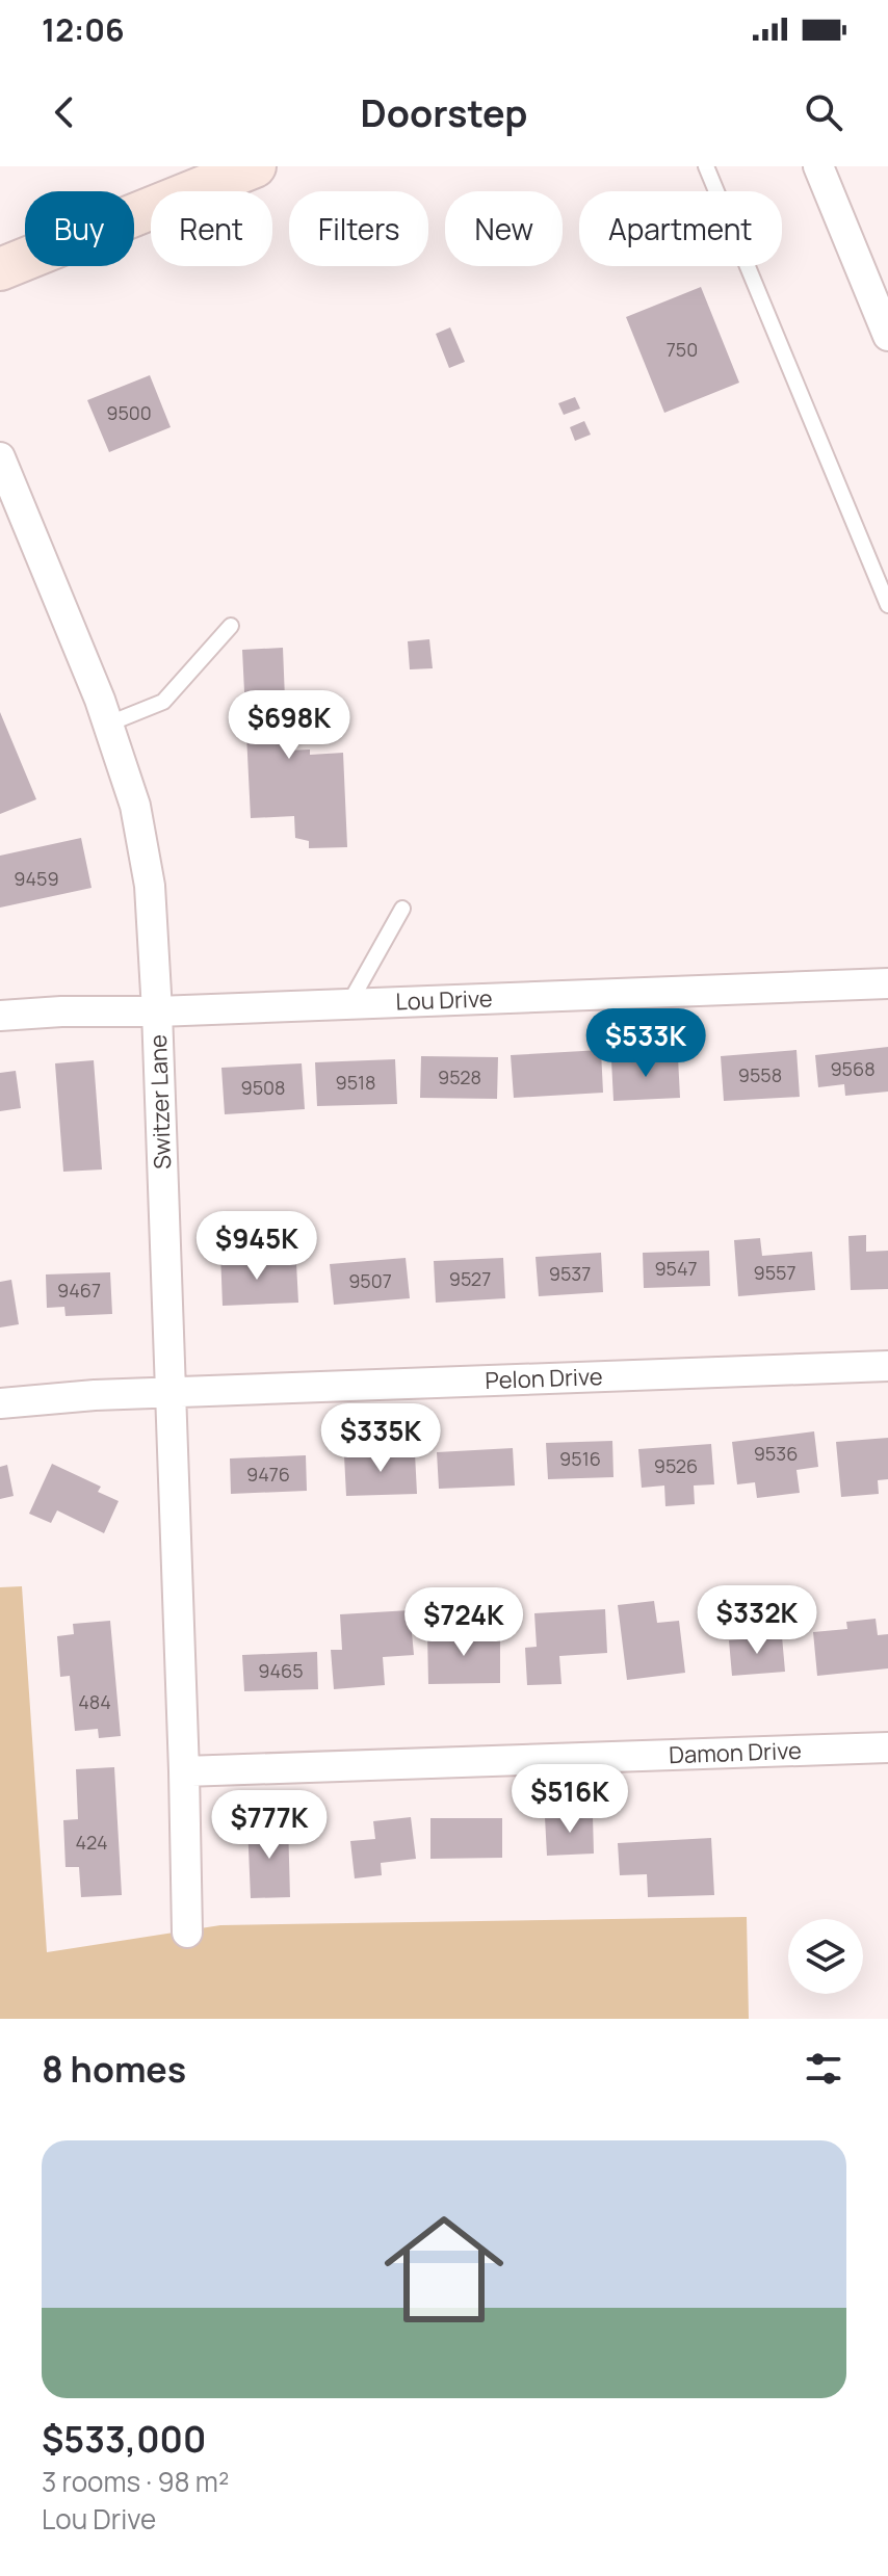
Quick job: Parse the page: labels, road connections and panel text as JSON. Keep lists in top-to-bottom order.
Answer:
{
  "streets": {
    "street": [
      "Lou Drive",
      "Switzer Lane",
      "Pelon Drive",
      "Damon Drive"
    ]
  },
  "crossings": [
    ["Lou Drive", "Switzer Lane"],
    ["Switzer Lane", "Pelon Drive"],
    ["Switzer Lane", "Damon Drive"]
  ],
  "house_numbers": [
    "750",
    "9500",
    "9459",
    "9568",
    "9558",
    "9528",
    "9518",
    "9508",
    "9547",
    "9557",
    "9537",
    "9527",
    "9507",
    "9467",
    "9536",
    "9516",
    "9526",
    "9476",
    "9465",
    "484",
    "424"
  ],
  "page": {
    "status": "12:06",
    "header": "Doorstep",
    "chip": [
      "Buy",
      "Rent",
      "Filters",
      "New",
      "Apartment"
    ],
    "price": [
      "$698K",
      "$533K",
      "$945K",
      "$335K",
      "$332K",
      "$724K",
      "$516K",
      "$777K"
    ],
    "heading": "8 homes",
    "list": [
      {
        "name": "$533,000",
        "note": "3 rooms · 98 m² · Lou Drive"
      }
    ]
  }
}
